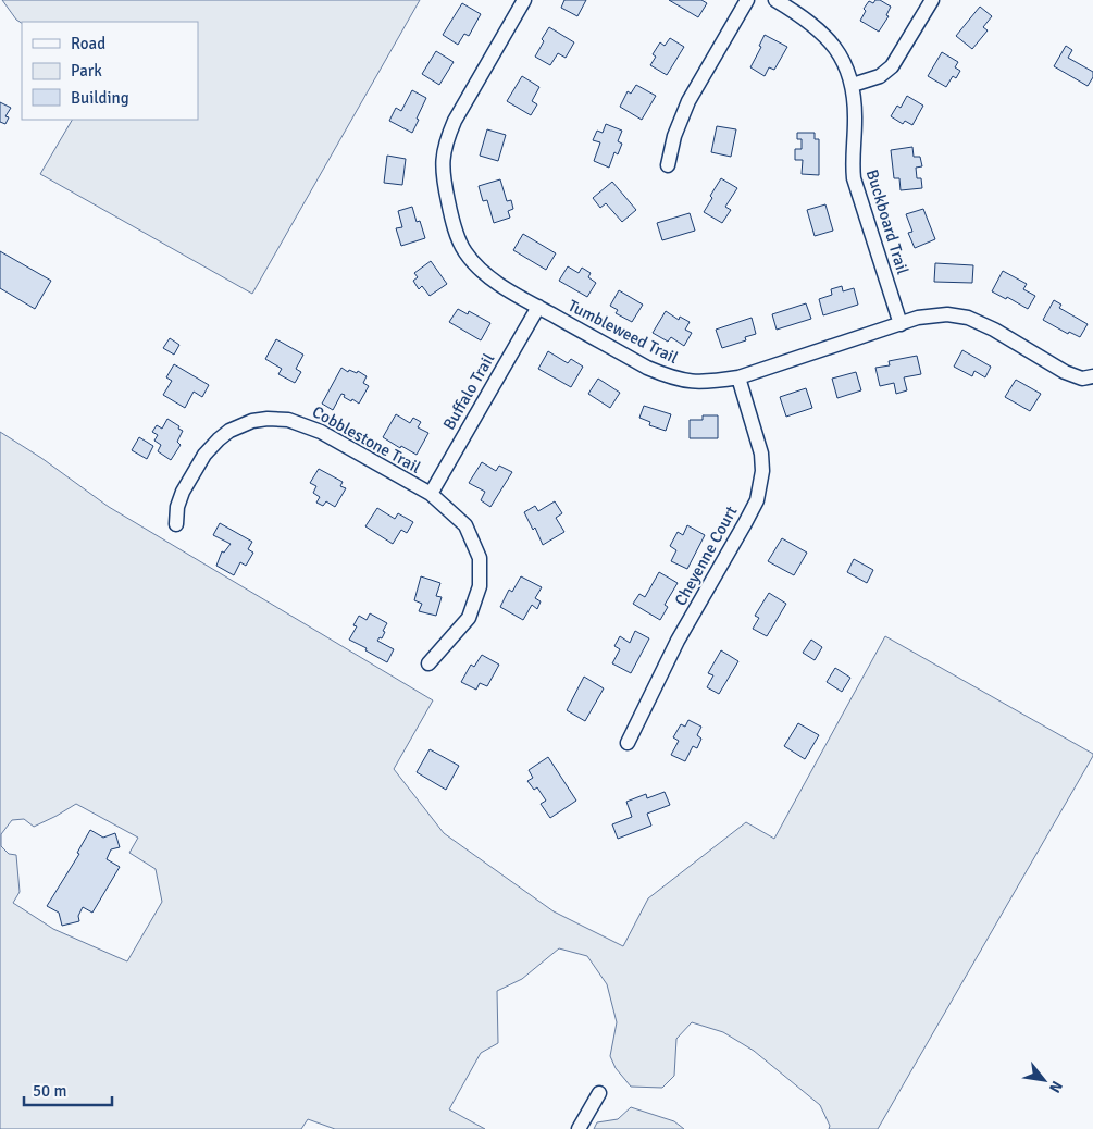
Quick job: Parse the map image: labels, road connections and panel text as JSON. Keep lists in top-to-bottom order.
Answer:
{
  "streets": {
    "street": [
      "Buckboard Trail",
      "Tumbleweed Trail",
      "Buffalo Trail",
      "Cobblestone Trail",
      "Cheyenne Court"
    ]
  },
  "crossings": [
    ["Buckboard Trail", "Tumbleweed Trail"],
    ["Tumbleweed Trail", "Buffalo Trail"],
    ["Tumbleweed Trail", "Cheyenne Court"],
    ["Buffalo Trail", "Cobblestone Trail"]
  ],
  "legend": ["Road", "Park", "Building"],
  "scale_bar": "50 m",
  "north": "bottom right"
}
